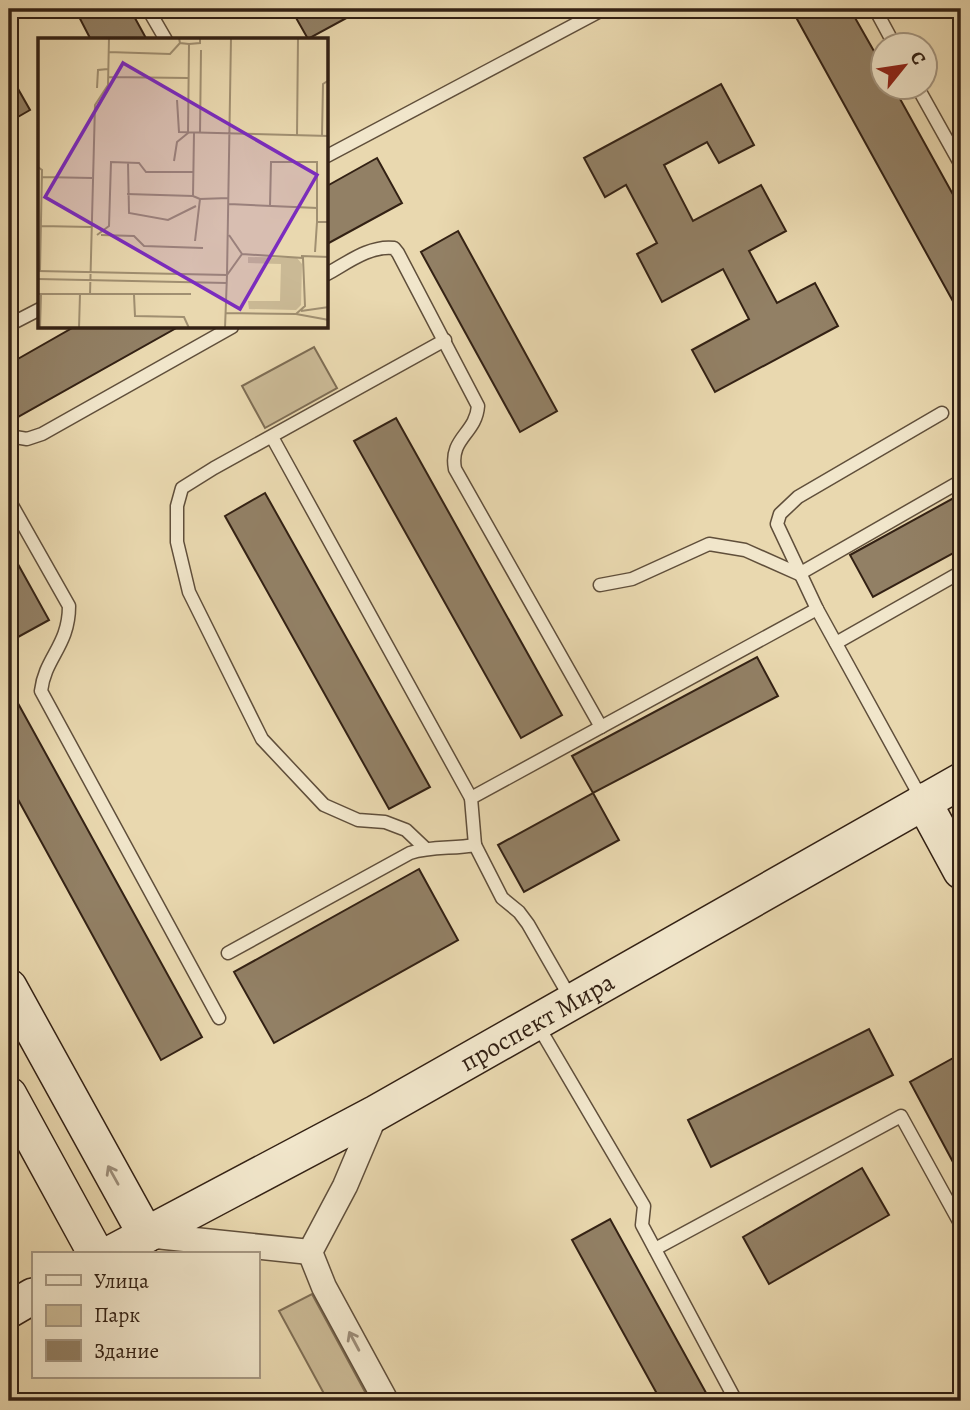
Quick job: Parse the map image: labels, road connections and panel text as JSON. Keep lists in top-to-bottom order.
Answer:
{
  "streets": {
    "street": ["проспект Мира"]
  },
  "legend": ["Улица", "Парк", "Здание"],
  "north": "top right"
}
